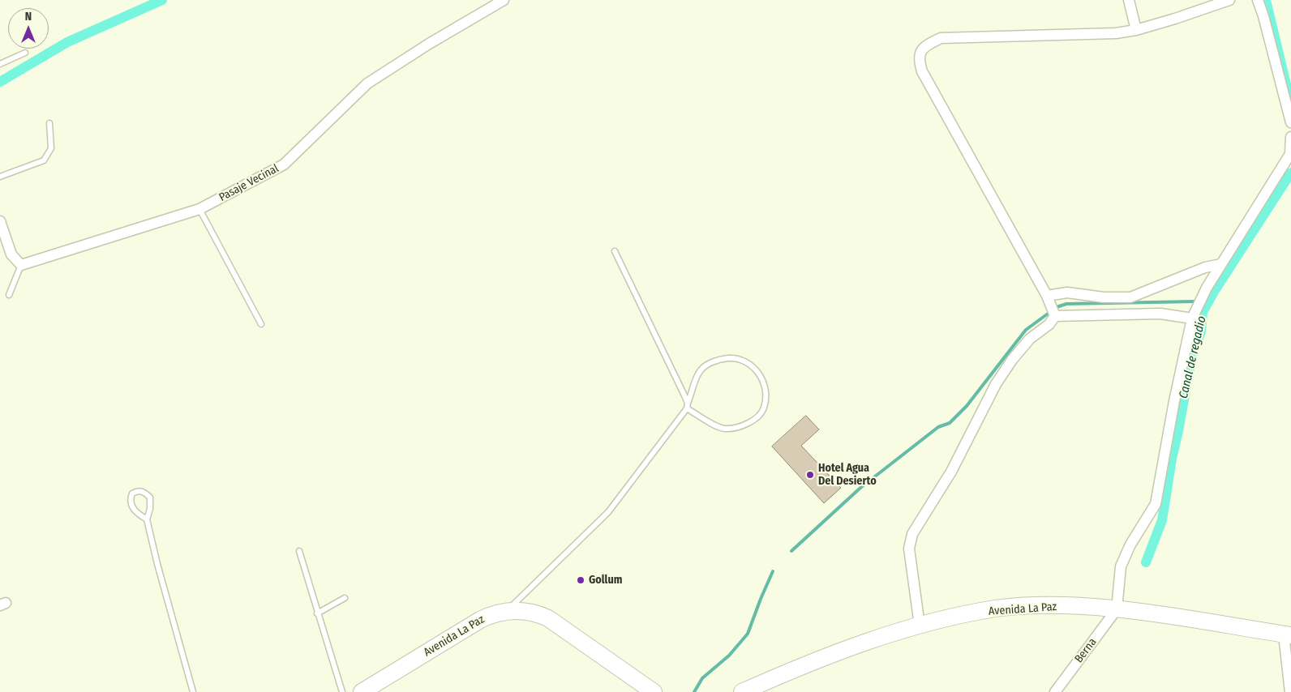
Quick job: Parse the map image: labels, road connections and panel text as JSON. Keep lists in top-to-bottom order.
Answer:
{
  "streets": {
    "main road": ["Avenida La Paz"],
    "street": ["Pasaje Vecinal", "Berna"]
  },
  "crossings": [
    ["Avenida La Paz", "Berna"]
  ],
  "water": ["Canal de regadio"],
  "places": ["Hotel Agua Del Desierto", "Gollum"],
  "north": "top"
}
